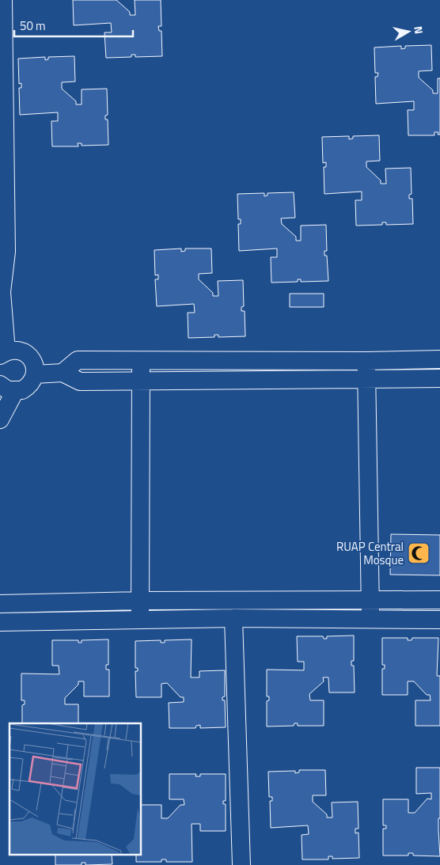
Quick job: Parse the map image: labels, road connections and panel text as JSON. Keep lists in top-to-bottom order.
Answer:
{
  "places": {
    "mosque": ["RUAP Central Mosque"]
  },
  "scale_bar": "50 m",
  "north": "right"
}
